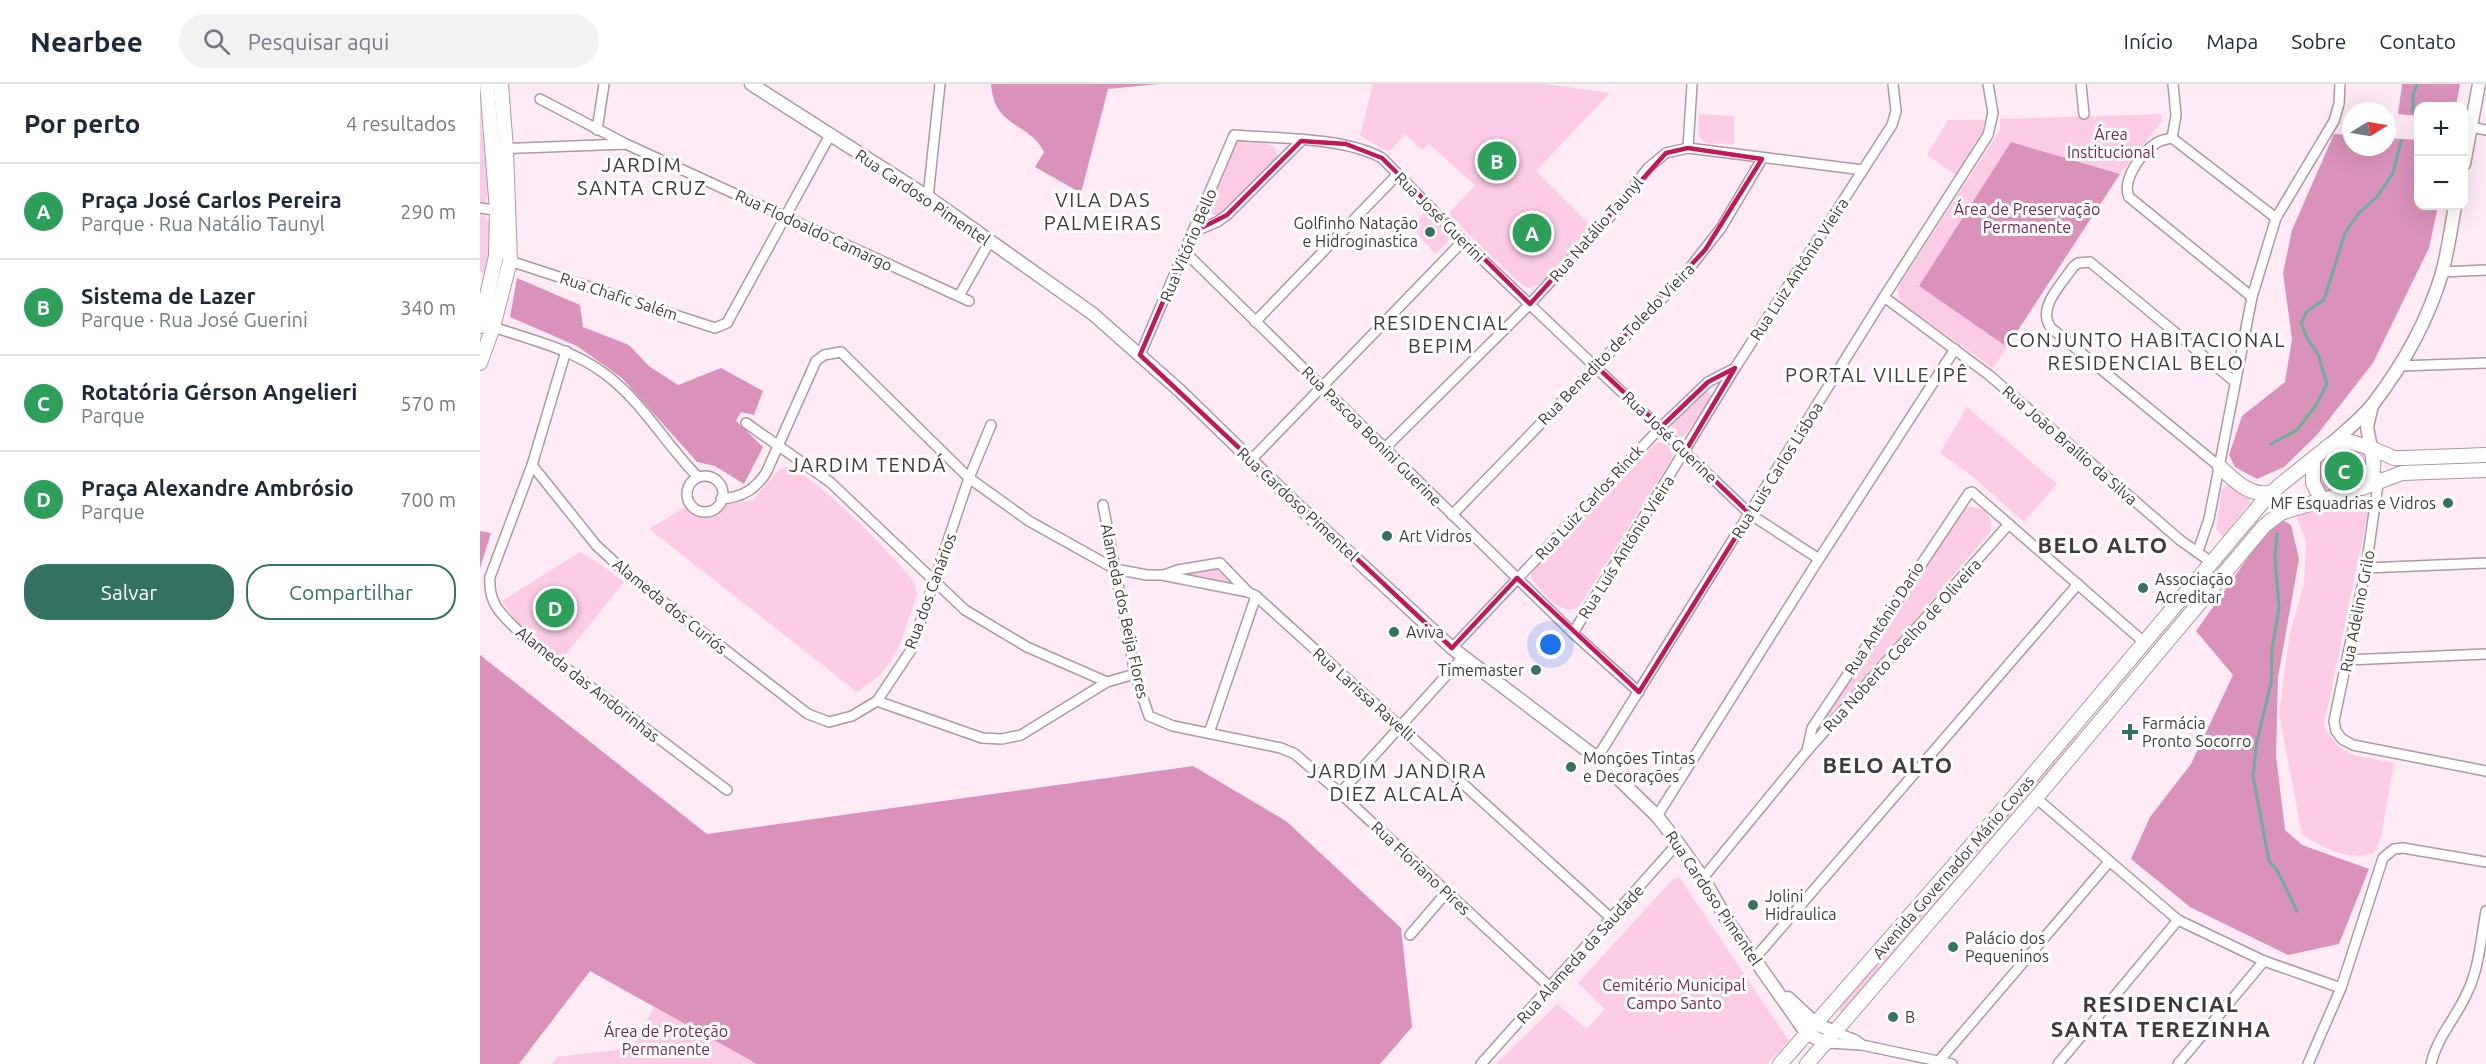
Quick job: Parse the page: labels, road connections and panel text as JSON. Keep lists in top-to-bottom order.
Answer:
{
  "streets": {
    "main road": ["Avenida Governador Mário Covas"],
    "street": [
      "Rua Cardoso Pimentel",
      "Rua José Guerini",
      "Rua Natálio Taunyl",
      "Rua Flodoaldo Camargo",
      "Rua Vitório Bello",
      "Rua Luiz Antônio Vieira",
      "Rua Chafic Salém",
      "Rua Benedito de Toledo Vieira",
      "Rua Pascoa Bonini Guerine",
      "Rua José Guerine",
      "Rua João Braílio da Silva",
      "Rua Luis Carlos Lisboa",
      "Rua Luiz Carlos Rinck",
      "Rua Luís Antônio Vieira",
      "Rua dos Canários",
      "Alameda dos Curiós",
      "Alameda dos Beija Flores",
      "Rua Adelino Grilo",
      "Rua Antônio Dario",
      "Rua Noberto Coelho de Oliveira",
      "Alameda das Andorinhas",
      "Rua Larissa Ravelli",
      "Rua Floriano Pires",
      "Rua Alameda da Saudade"
    ]
  },
  "crossings": [
    ["Rua Cardoso Pimentel", "Rua Vitório Bello"],
    ["Rua Cardoso Pimentel", "Rua Luis Carlos Lisboa"],
    ["Rua Cardoso Pimentel", "Rua Luiz Carlos Rinck"],
    ["Rua Cardoso Pimentel", "Rua Noberto Coelho de Oliveira"],
    ["Rua Cardoso Pimentel", "Avenida Governador Mário Covas"],
    ["Rua Cardoso Pimentel", "Rua Alameda da Saudade"],
    ["Rua José Guerini", "Rua Natálio Taunyl"],
    ["Rua José Guerini", "Rua Vitório Bello"],
    ["Rua José Guerini", "Rua José Guerine"],
    ["Rua Natálio Taunyl", "Rua Luiz Antônio Vieira"],
    ["Rua Natálio Taunyl", "Rua Benedito de Toledo Vieira"],
    ["Rua Natálio Taunyl", "Rua Pascoa Bonini Guerine"],
    ["Rua Natálio Taunyl", "Rua José Guerine"],
    ["Rua Flodoaldo Camargo", "Rua Chafic Salém"],
    ["Rua Vitório Bello", "Rua Pascoa Bonini Guerine"],
    ["Rua Luiz Antônio Vieira", "Rua Luiz Carlos Rinck"],
    ["Rua Luiz Antônio Vieira", "Rua Luís Antônio Vieira"],
    ["Rua Benedito de Toledo Vieira", "Rua Pascoa Bonini Guerine"],
    ["Rua Benedito de Toledo Vieira", "Rua José Guerine"],
    ["Rua Pascoa Bonini Guerine", "Rua Luis Carlos Lisboa"],
    ["Rua Pascoa Bonini Guerine", "Rua Luiz Carlos Rinck"],
    ["Rua Pascoa Bonini Guerine", "Rua Luís Antônio Vieira"],
    ["Rua José Guerine", "Rua Luis Carlos Lisboa"],
    ["Rua José Guerine", "Rua Luiz Carlos Rinck"],
    ["Rua José Guerine", "Rua Luís Antônio Vieira"],
    ["Rua João Braílio da Silva", "Rua Luis Carlos Lisboa"],
    ["Rua João Braílio da Silva", "Avenida Governador Mário Covas"],
    ["Rua Luiz Carlos Rinck", "Rua Luís Antônio Vieira"],
    ["Rua dos Canários", "Alameda dos Curiós"],
    ["Alameda dos Curiós", "Alameda das Andorinhas"],
    ["Alameda dos Beija Flores", "Rua Floriano Pires"],
    ["Rua Antônio Dario", "Rua Noberto Coelho de Oliveira"],
    ["Rua Larissa Ravelli", "Rua Alameda da Saudade"],
    ["Rua Floriano Pires", "Rua Alameda da Saudade"]
  ],
  "districts": [
    "JARDIM SANTA CRUZ",
    "VILA DAS PALMEIRAS",
    "RESIDENCIAL BEPIM",
    "CONJUNTO HABITACIONAL RESIDENCIAL BELO",
    "PORTAL VILLE IPÊ",
    "JARDIM TENDÁ",
    "BELO ALTO",
    "BELO ALTO",
    "JARDIM JANDIRA DIEZ ALCALÁ",
    "RESIDENCIAL SANTA TEREZINHA"
  ],
  "parks": [
    "Área Institucional",
    "Área de Preservação Permanente",
    "Cemitério Municipal Campo Santo",
    "Área de Proteção Permanente"
  ],
  "places": {
    "other": [
      "Golfinho Natação e Hidroginastica",
      "MF Esquadrias e Vidros",
      "Art Vidros",
      "Associação Acreditar",
      "Aviva",
      "Timemaster",
      "Monções Tintas e Decorações",
      "Jolini Hidraulica",
      "Palácio dos Pequeninos",
      "B"
    ],
    "health": ["Farmácia Pronto Socorro"]
  },
  "north": "right",
  "page": {
    "header": "Nearbee",
    "search": "Pesquisar aqui",
    "nav": [
      "Início",
      "Mapa",
      "Sobre",
      "Contato"
    ],
    "heading": ["Por perto", "4 resultados"],
    "map_buttons": ["+", "−"],
    "pins": [
      "B",
      "A",
      "C",
      "D"
    ],
    "list": [
      {
        "mark": "A",
        "name": "Praça José Carlos Pereira",
        "note": "Parque · Rua Natálio Taunyl",
        "value": "290 m"
      },
      {
        "mark": "B",
        "name": "Sistema de Lazer",
        "note": "Parque · Rua José Guerini",
        "value": "340 m"
      },
      {
        "mark": "C",
        "name": "Rotatória Gérson Angelieri",
        "note": "Parque",
        "value": "570 m"
      },
      {
        "mark": "D",
        "name": "Praça Alexandre Ambrósio",
        "note": "Parque",
        "value": "700 m"
      }
    ],
    "buttons": ["Salvar", "Compartilhar"]
  }
}
